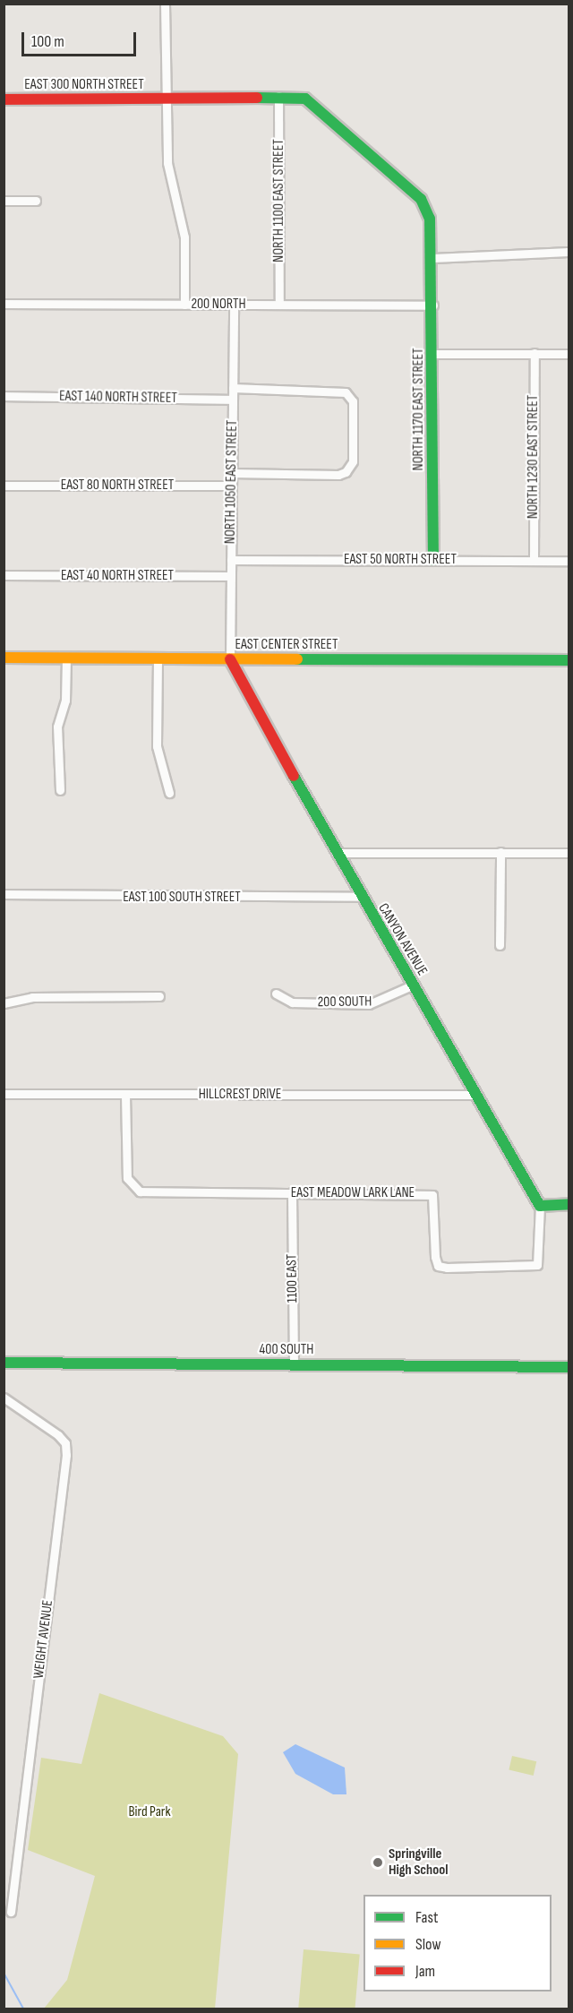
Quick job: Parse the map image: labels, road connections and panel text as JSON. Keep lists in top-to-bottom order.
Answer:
{
  "streets": {
    "street": [
      "EAST 300 NORTH STREET",
      "NORTH 1100 EAST STREET",
      "200 NORTH",
      "EAST 140 NORTH STREET",
      "NORTH 1170 EAST STREET",
      "NORTH 1230 EAST STREET",
      "NORTH 1050 EAST STREET",
      "EAST 80 NORTH STREET",
      "EAST 50 NORTH STREET",
      "EAST 40 NORTH STREET",
      "EAST CENTER STREET",
      "EAST 100 SOUTH STREET",
      "CANYON AVENUE",
      "200 SOUTH",
      "HILLCREST DRIVE",
      "EAST MEADOW LARK LANE",
      "1100 EAST",
      "400 SOUTH",
      "WEIGHT AVENUE"
    ]
  },
  "crossings": [
    ["EAST 300 NORTH STREET", "NORTH 1100 EAST STREET"],
    ["EAST 300 NORTH STREET", "NORTH 1170 EAST STREET"],
    ["NORTH 1100 EAST STREET", "200 NORTH"],
    ["NORTH 1100 EAST STREET", "NORTH 1170 EAST STREET"],
    ["200 NORTH", "NORTH 1170 EAST STREET"],
    ["200 NORTH", "NORTH 1050 EAST STREET"],
    ["EAST 140 NORTH STREET", "NORTH 1050 EAST STREET"],
    ["NORTH 1170 EAST STREET", "EAST 50 NORTH STREET"],
    ["NORTH 1230 EAST STREET", "EAST 50 NORTH STREET"],
    ["NORTH 1050 EAST STREET", "EAST 80 NORTH STREET"],
    ["NORTH 1050 EAST STREET", "EAST 50 NORTH STREET"],
    ["NORTH 1050 EAST STREET", "EAST 40 NORTH STREET"],
    ["NORTH 1050 EAST STREET", "EAST CENTER STREET"],
    ["NORTH 1050 EAST STREET", "CANYON AVENUE"],
    ["EAST CENTER STREET", "CANYON AVENUE"],
    ["EAST 100 SOUTH STREET", "CANYON AVENUE"],
    ["CANYON AVENUE", "200 SOUTH"],
    ["CANYON AVENUE", "HILLCREST DRIVE"],
    ["CANYON AVENUE", "EAST MEADOW LARK LANE"],
    ["HILLCREST DRIVE", "EAST MEADOW LARK LANE"],
    ["EAST MEADOW LARK LANE", "1100 EAST"],
    ["1100 EAST", "400 SOUTH"]
  ],
  "parks": ["Bird Park"],
  "places": ["Springville High School"],
  "legend": ["Fast", "Slow", "Jam"],
  "scale_bar": "100 m"
}
